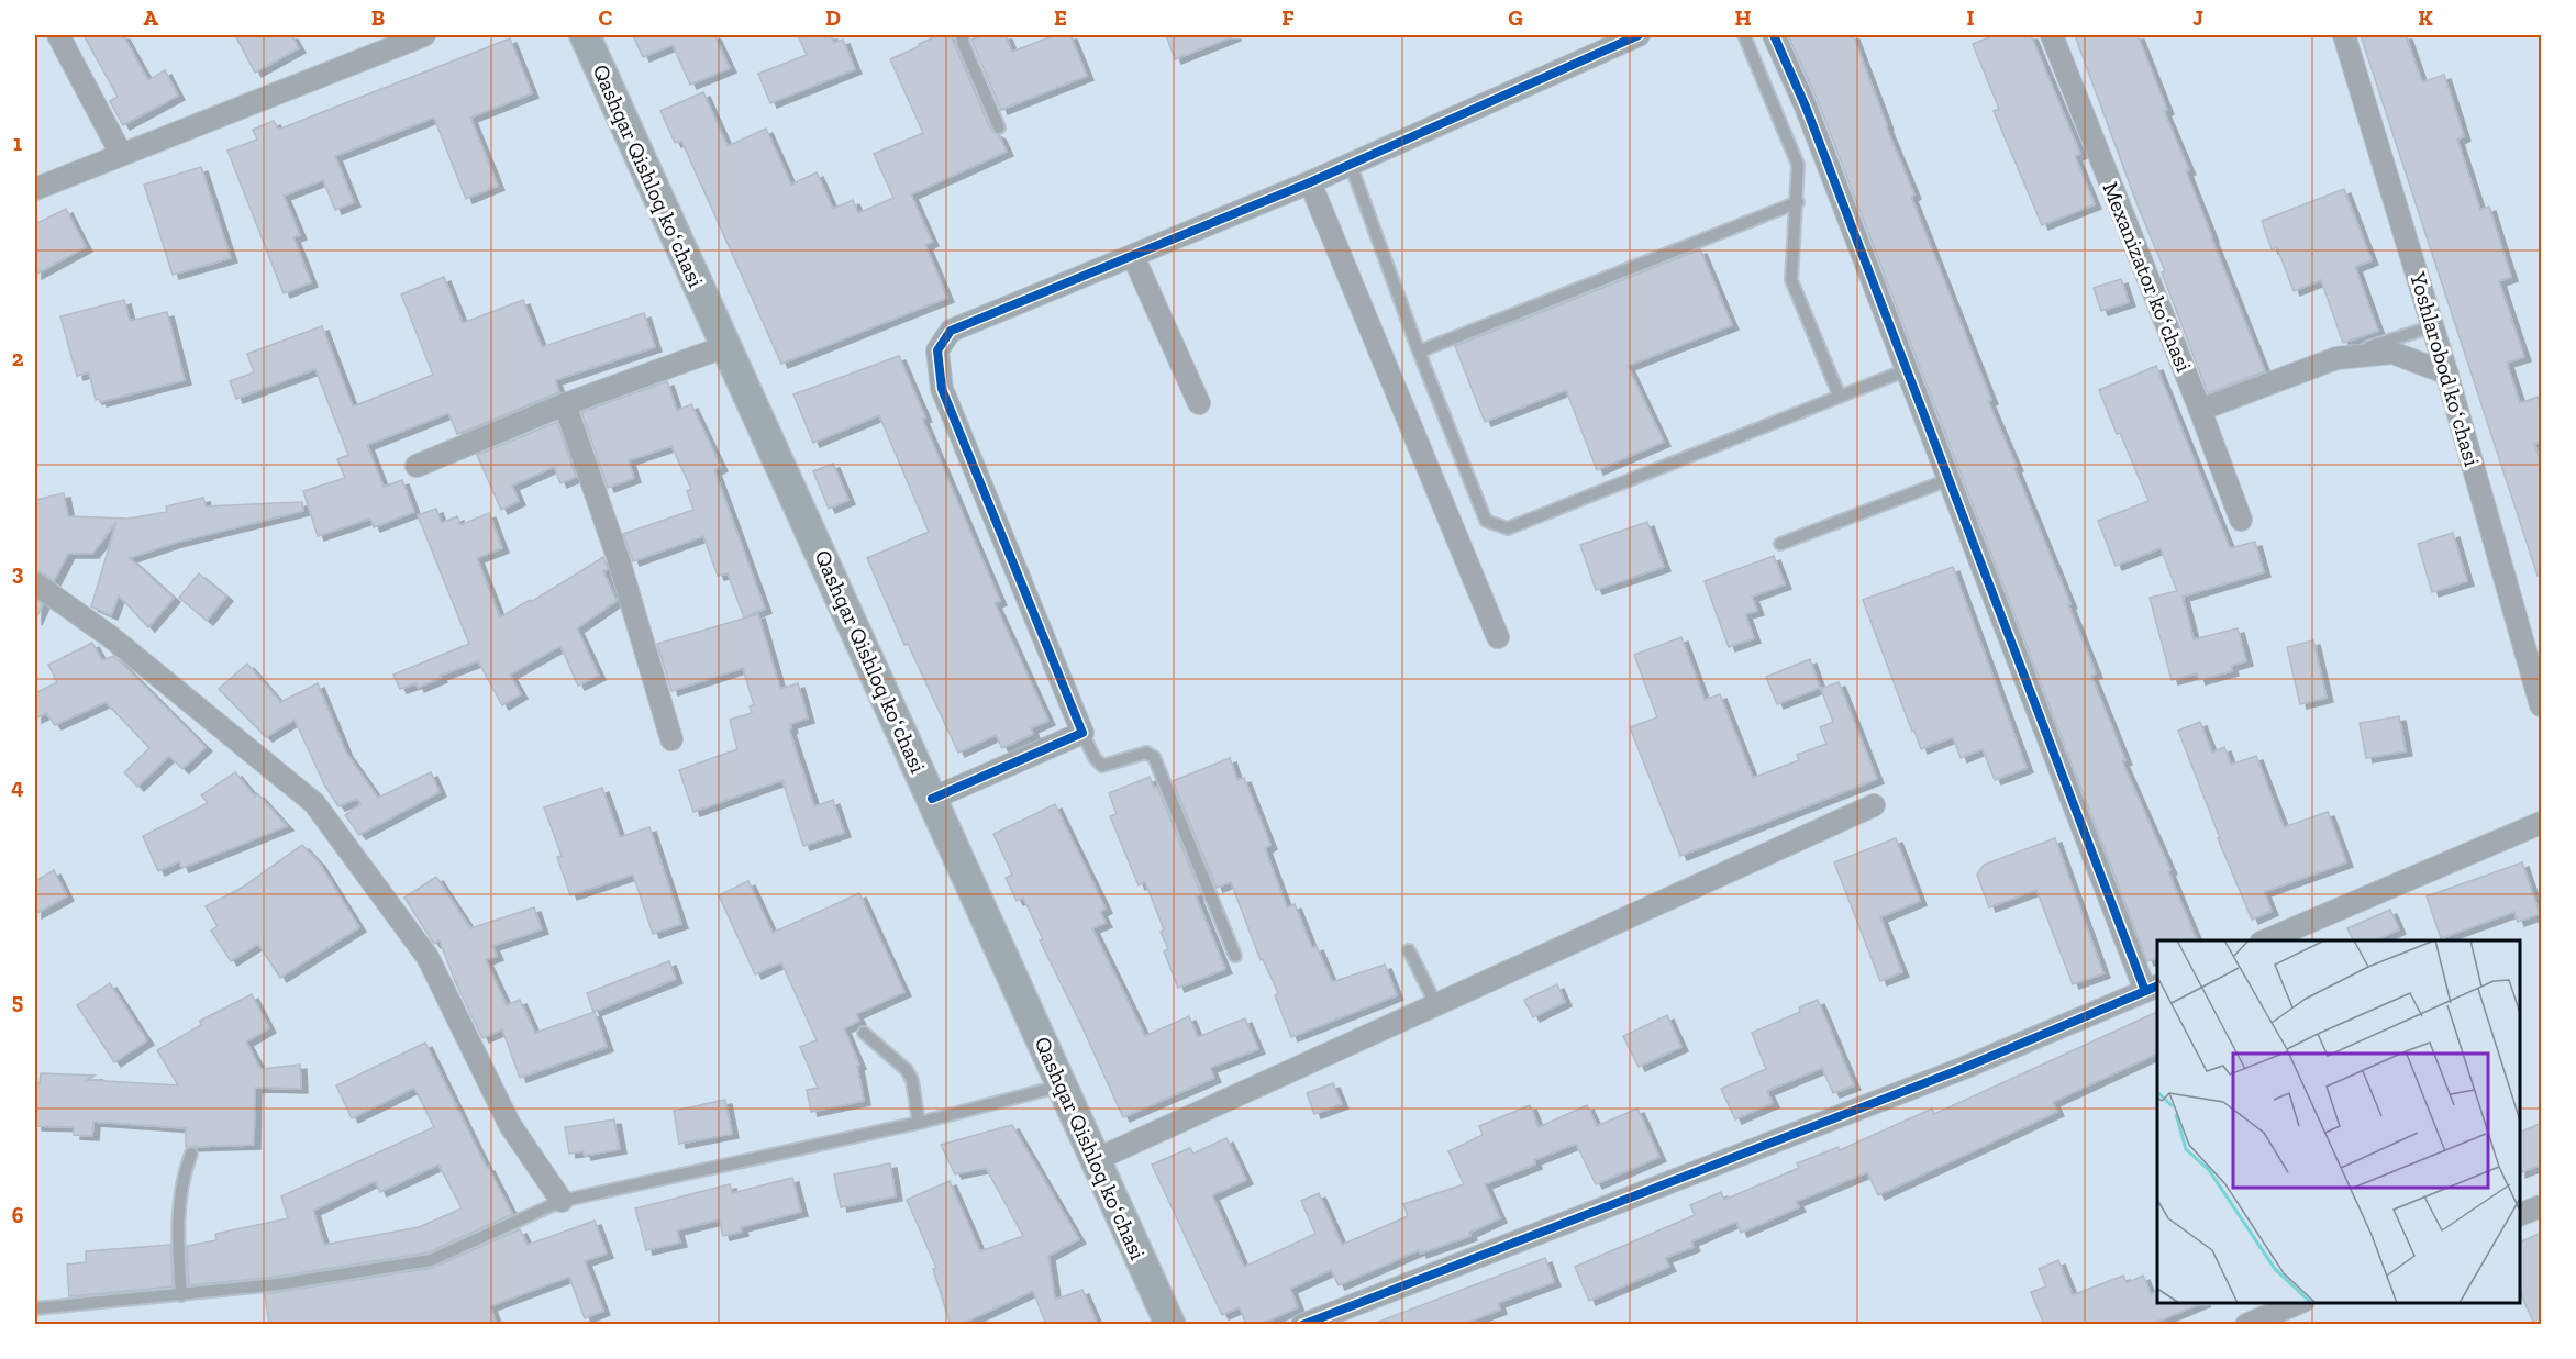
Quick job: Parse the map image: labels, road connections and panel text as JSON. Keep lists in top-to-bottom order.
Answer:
{
  "streets": {
    "main road": ["Qashqar Qishloq koʻchasi"],
    "street": ["Mexanizator koʻchasi", "Yoshlarobod koʻchasi"]
  },
  "grid": {
    "columns": [
      "A",
      "B",
      "C",
      "D",
      "E",
      "F",
      "G",
      "H",
      "I",
      "J",
      "K"
    ],
    "rows": [
      "1",
      "2",
      "3",
      "4",
      "5",
      "6"
    ]
  }
}
